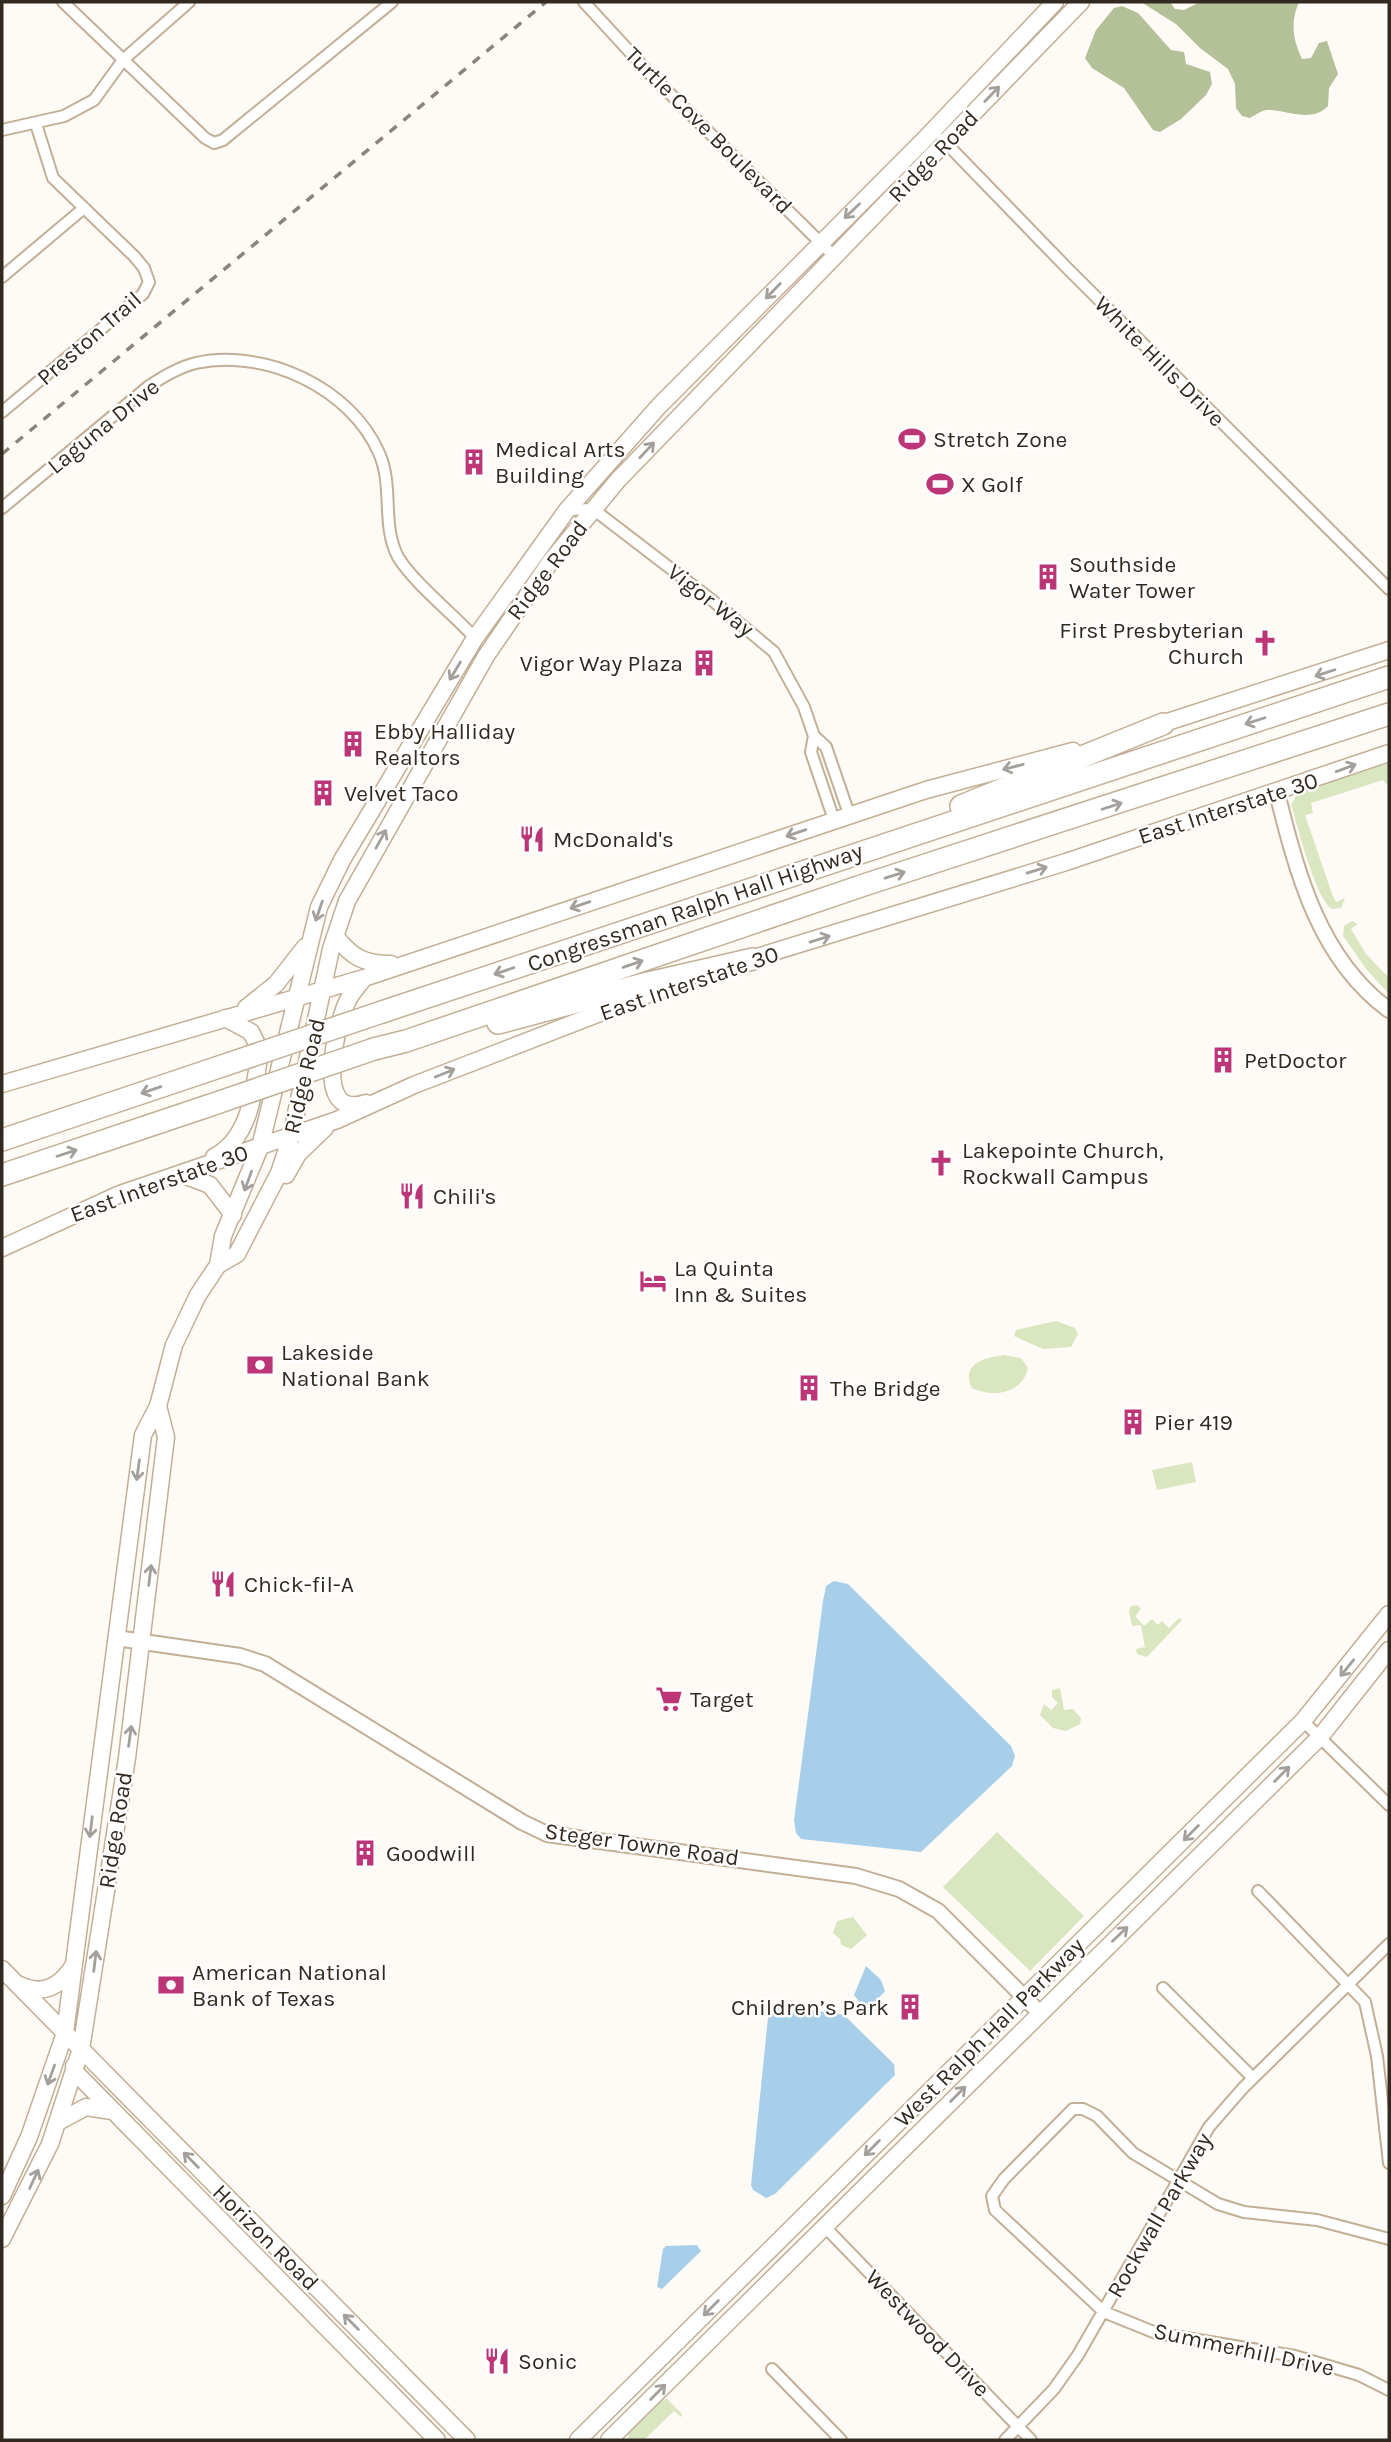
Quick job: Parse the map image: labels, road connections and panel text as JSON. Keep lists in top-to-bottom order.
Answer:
{
  "streets": {
    "highway": ["Congressman Ralph Hall Highway"],
    "main road": [
      "Ridge Road",
      "East Interstate 30",
      "West Ralph Hall Parkway",
      "Horizon Road"
    ],
    "street": [
      "Turtle Cove Boulevard",
      "Preston Trail",
      "White Hills Drive",
      "Laguna Drive",
      "Vigor Way",
      "Steger Towne Road",
      "Rockwall Parkway",
      "Westwood Drive",
      "Summerhill Drive"
    ]
  },
  "crossings": [
    ["Turtle Cove Boulevard", "Ridge Road"],
    ["Ridge Road", "White Hills Drive"],
    ["Ridge Road", "Laguna Drive"],
    ["Ridge Road", "Vigor Way"],
    ["Ridge Road", "East Interstate 30"],
    ["Ridge Road", "Steger Towne Road"],
    ["Ridge Road", "Horizon Road"],
    ["Steger Towne Road", "West Ralph Hall Parkway"],
    ["West Ralph Hall Parkway", "Westwood Drive"],
    ["Rockwall Parkway", "Westwood Drive"],
    ["Rockwall Parkway", "Summerhill Drive"]
  ],
  "places": {
    "sports": ["Stretch Zone", "X Golf"],
    "building": [
      "Medical Arts Building",
      "Southside Water Tower",
      "Vigor Way Plaza",
      "Ebby Halliday Realtors",
      "Velvet Taco",
      "PetDoctor",
      "The Bridge",
      "Pier 419",
      "Goodwill",
      "Children’s Park"
    ],
    "church": ["First Presbyterian Church", "Lakepointe Church, Rockwall Campus"],
    "restaurant": [
      "McDonald's",
      "Chili's",
      "Chick-fil-A",
      "Sonic"
    ],
    "hotel": ["La Quinta Inn & Suites"],
    "bank": ["Lakeside National Bank", "American National Bank of Texas"],
    "supermarket": ["Target"]
  }
}
